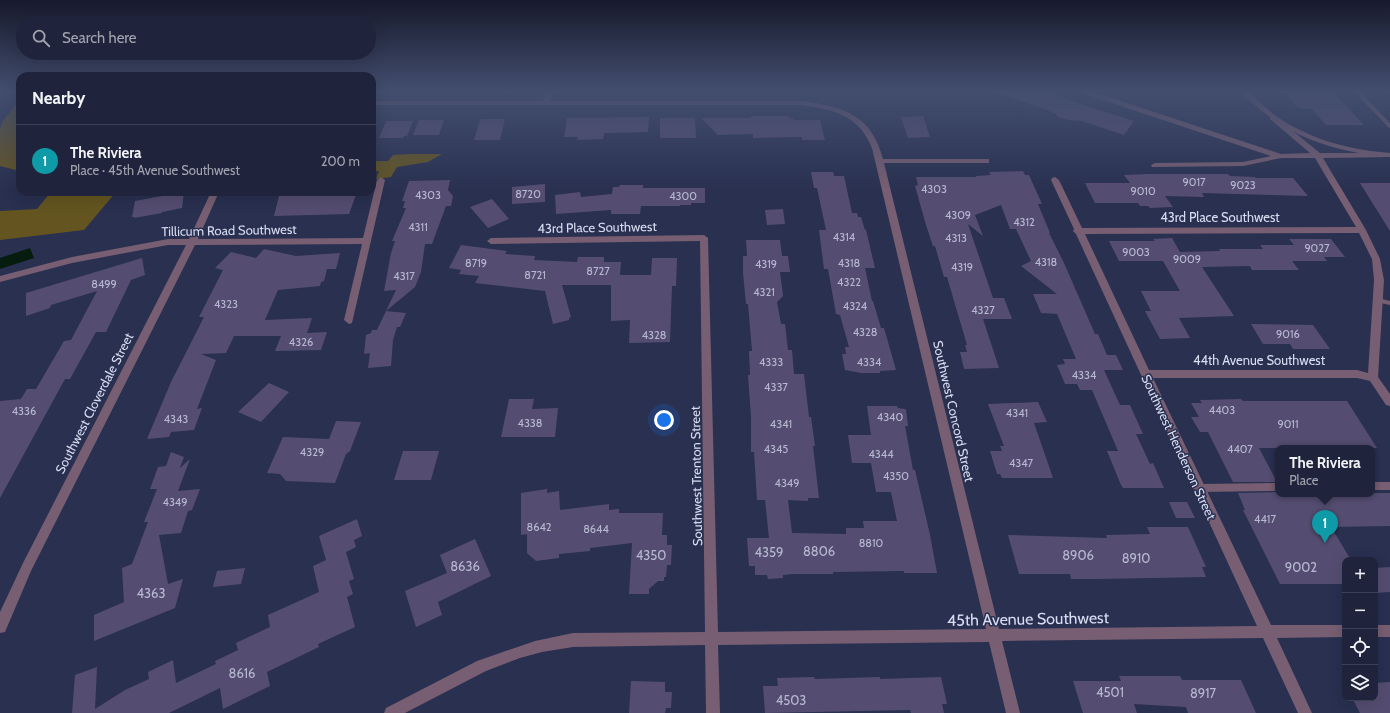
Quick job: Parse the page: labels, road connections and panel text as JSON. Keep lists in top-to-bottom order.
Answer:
{
  "streets": {
    "street": [
      "43rd Place Southwest",
      "Tillicum Road Southwest",
      "44th Avenue Southwest",
      "Southwest Cloverdale Street",
      "Southwest Concord Street",
      "Southwest Henderson Street",
      "Southwest Trenton Street",
      "45th Avenue Southwest"
    ]
  },
  "crossings": [
    ["43rd Place Southwest", "Southwest Henderson Street"],
    ["43rd Place Southwest", "Southwest Trenton Street"],
    ["Tillicum Road Southwest", "Southwest Cloverdale Street"],
    ["44th Avenue Southwest", "Southwest Henderson Street"],
    ["Southwest Concord Street", "45th Avenue Southwest"],
    ["Southwest Henderson Street", "45th Avenue Southwest"],
    ["Southwest Trenton Street", "45th Avenue Southwest"]
  ],
  "house_numbers": [
    "9017",
    "9023",
    "4303",
    "9010",
    "8720",
    "4303",
    "4300",
    "4309",
    "4312",
    "4311",
    "4314",
    "4313",
    "9027",
    "9003",
    "9009",
    "4318",
    "8719",
    "4318",
    "4319",
    "4319",
    "8727",
    "8721",
    "4317",
    "4322",
    "8499",
    "4321",
    "4323",
    "4324",
    "4327",
    "4328",
    "9016",
    "4328",
    "4326",
    "4333",
    "4334",
    "4334",
    "4337",
    "4403",
    "4336",
    "4341",
    "4340",
    "4343",
    "4338",
    "4341",
    "9011",
    "4345",
    "4407",
    "4329",
    "4344",
    "4347",
    "4350",
    "4349",
    "4349",
    "4417",
    "8642",
    "8644",
    "8810",
    "8806",
    "4359",
    "4350",
    "8906",
    "8910",
    "8636",
    "9002",
    "4363",
    "8616",
    "4501",
    "8917",
    "4503"
  ],
  "page": {
    "search": "Search here",
    "heading": "Nearby",
    "list": [
      {
        "mark": "1",
        "name": "The Riviera",
        "note": "Place · 45th Avenue Southwest",
        "value": "200 m"
      }
    ],
    "popup": ["The Riviera", "Place"],
    "pins": "1",
    "map_buttons": ["+", "−"]
  }
}
